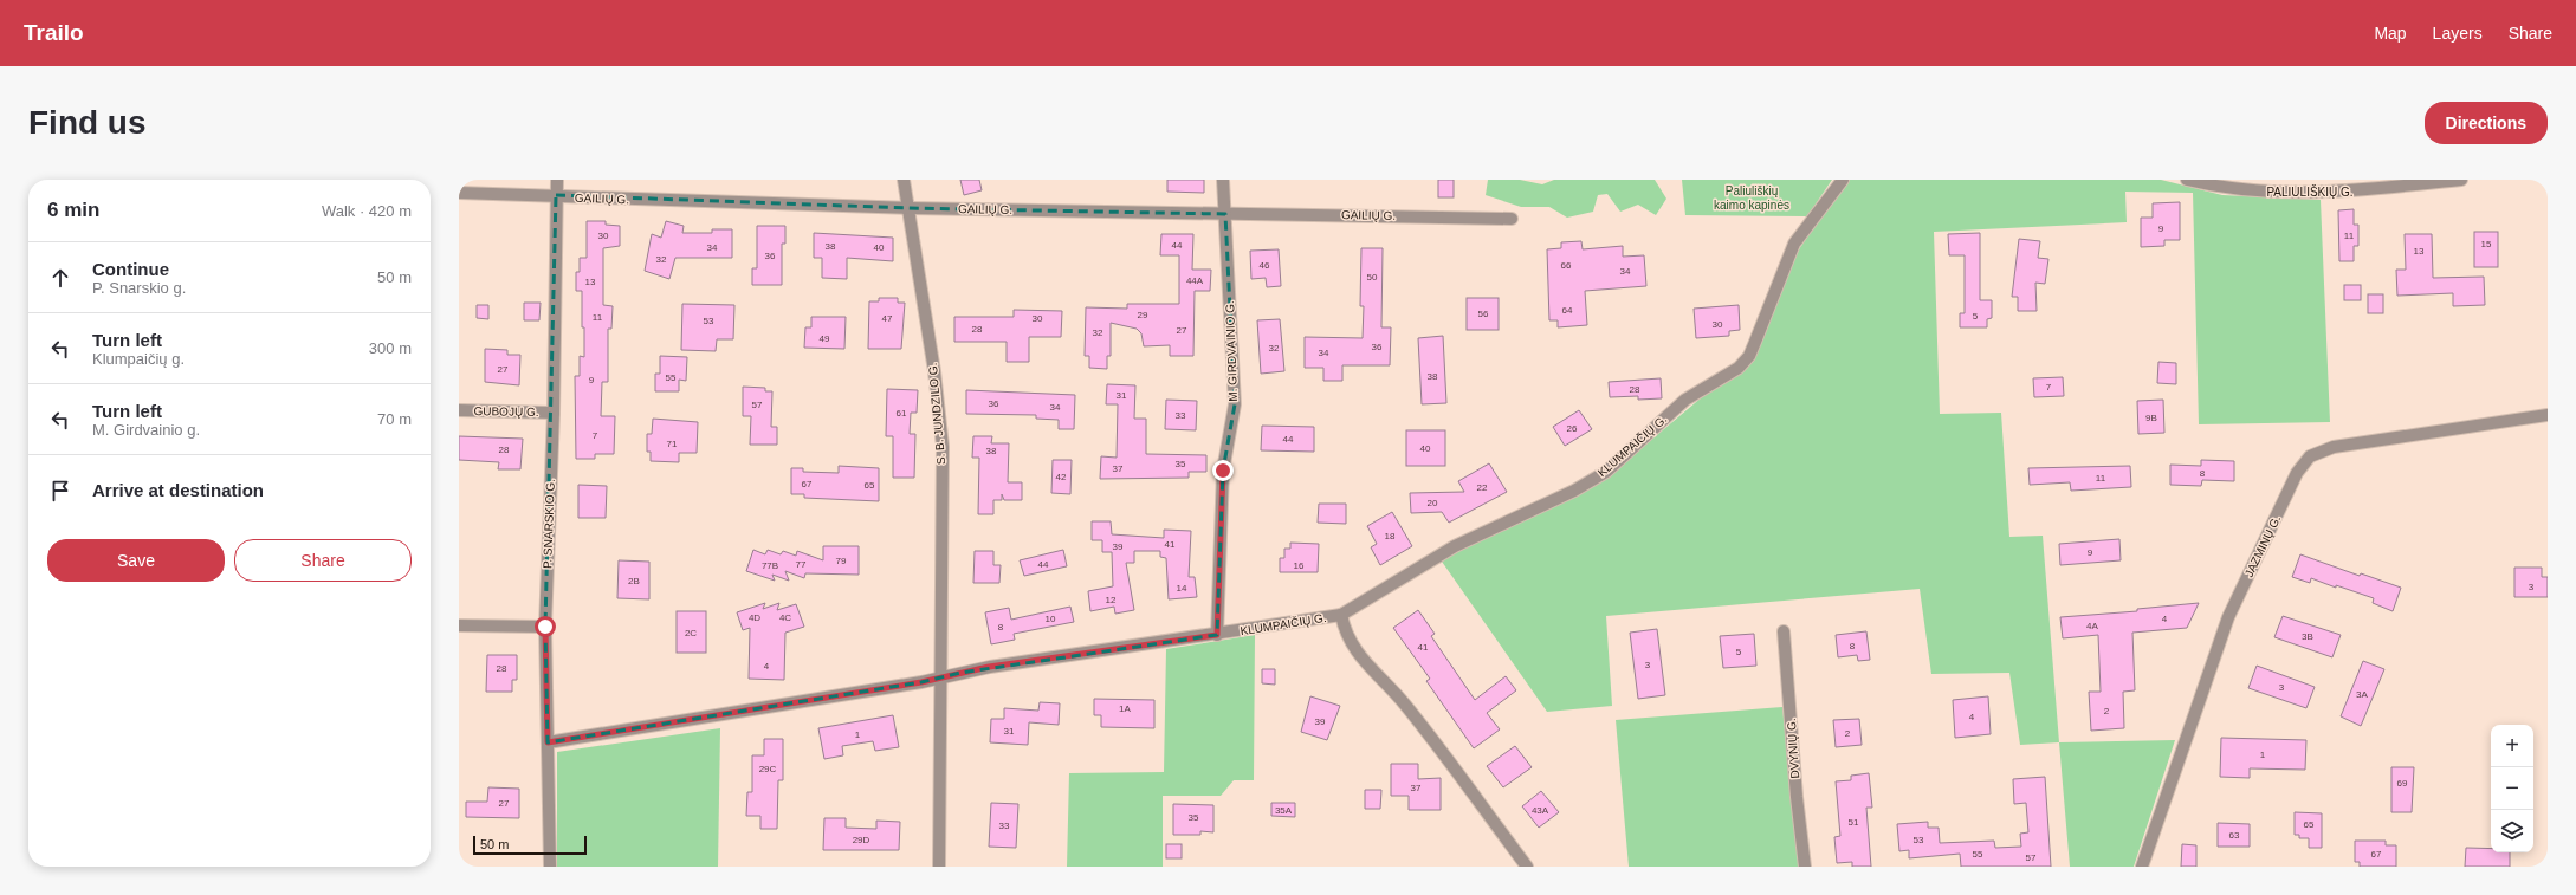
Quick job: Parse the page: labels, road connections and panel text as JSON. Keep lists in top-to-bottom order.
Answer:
{
  "streets": {
    "street": [
      "PALIULIŠKIŲ G.",
      "GAILIŲ G.",
      "M. GIRDVAINIO G.",
      "GUBOJŲ G.",
      "S. B. JUNDZILO G.",
      "KLUMPAIČIŲ G.",
      "P. SNARSKIO G.",
      "JAZMINŲ G.",
      "DVYNIŲ G."
    ]
  },
  "crossings": [
    ["GAILIŲ G.", "M. GIRDVAINIO G."],
    ["GAILIŲ G.", "S. B. JUNDZILO G."],
    ["GAILIŲ G.", "P. SNARSKIO G."],
    ["M. GIRDVAINIO G.", "KLUMPAIČIŲ G."],
    ["GUBOJŲ G.", "P. SNARSKIO G."],
    ["S. B. JUNDZILO G.", "KLUMPAIČIŲ G."],
    ["KLUMPAIČIŲ G.", "P. SNARSKIO G."]
  ],
  "parks": ["Paliuliškių kaimo kapinės"],
  "house_numbers": [
    "9",
    "30",
    "11",
    "15",
    "44",
    "38",
    "34",
    "40",
    "13",
    "36",
    "32",
    "46",
    "66",
    "34",
    "50",
    "44A",
    "13",
    "64",
    "56",
    "29",
    "5",
    "11",
    "47",
    "30",
    "53",
    "30",
    "28",
    "27",
    "32",
    "49",
    "36",
    "32",
    "34",
    "27",
    "38",
    "55",
    "9",
    "7",
    "28",
    "31",
    "36",
    "57",
    "34",
    "61",
    "33",
    "9B",
    "26",
    "7",
    "44",
    "71",
    "40",
    "28",
    "38",
    "35",
    "37",
    "8",
    "42",
    "11",
    "67",
    "65",
    "22",
    "20",
    "18",
    "41",
    "39",
    "9",
    "79",
    "77",
    "44",
    "77B",
    "16",
    "2B",
    "3",
    "14",
    "12",
    "4D",
    "4C",
    "10",
    "4",
    "4A",
    "8",
    "2C",
    "3B",
    "8",
    "41",
    "5",
    "3",
    "4",
    "28",
    "3",
    "3A",
    "1A",
    "2",
    "4",
    "39",
    "31",
    "2",
    "1",
    "1",
    "29C",
    "69",
    "37",
    "27",
    "35A",
    "43A",
    "35",
    "51",
    "65",
    "33",
    "63",
    "29D",
    "53",
    "55",
    "67",
    "57"
  ],
  "scale_bar": "50 m",
  "page": {
    "header": "Trailo",
    "nav": ["Map", "Layers", "Share"],
    "buttons": [
      "Directions",
      ["Save", "Share"]
    ],
    "title": "Find us",
    "heading": ["6 min", "Walk · 420 m"],
    "list": [
      ["Continue", "P. Snarskio g.", "50 m"],
      ["Turn left", "Klumpaičių g.", "300 m"],
      ["Turn left", "M. Girdvainio g.", "70 m"],
      "Arrive at destination"
    ],
    "map_buttons": ["+", "−"],
    "scale": "50 m"
  }
}
